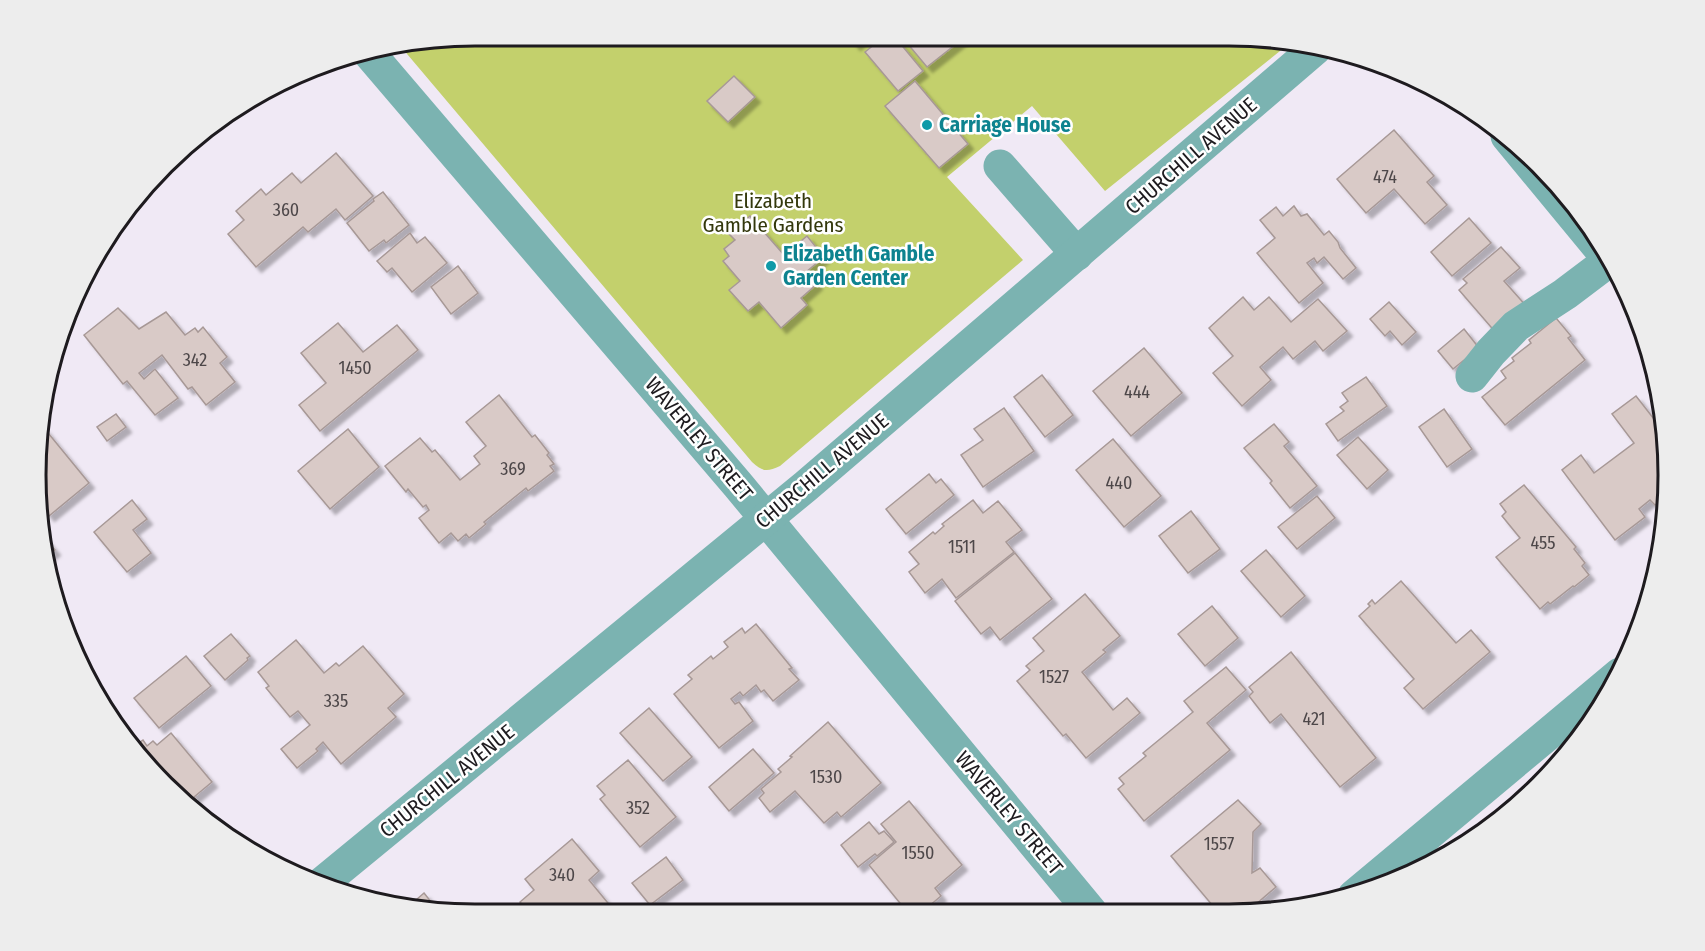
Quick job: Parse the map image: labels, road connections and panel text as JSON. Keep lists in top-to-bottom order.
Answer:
{
  "streets": {
    "street": ["CHURCHILL AVENUE", "WAVERLEY STREET"]
  },
  "crossings": [
    ["CHURCHILL AVENUE", "WAVERLEY STREET"]
  ],
  "parks": ["Elizabeth Gamble Gardens"],
  "places": ["Carriage House", "Elizabeth Gamble Garden Center"],
  "house_numbers": [
    "474",
    "360",
    "342",
    "1450",
    "444",
    "369",
    "440",
    "455",
    "1511",
    "1527",
    "335",
    "421",
    "1530",
    "352",
    "1557",
    "1550",
    "340"
  ]
}
